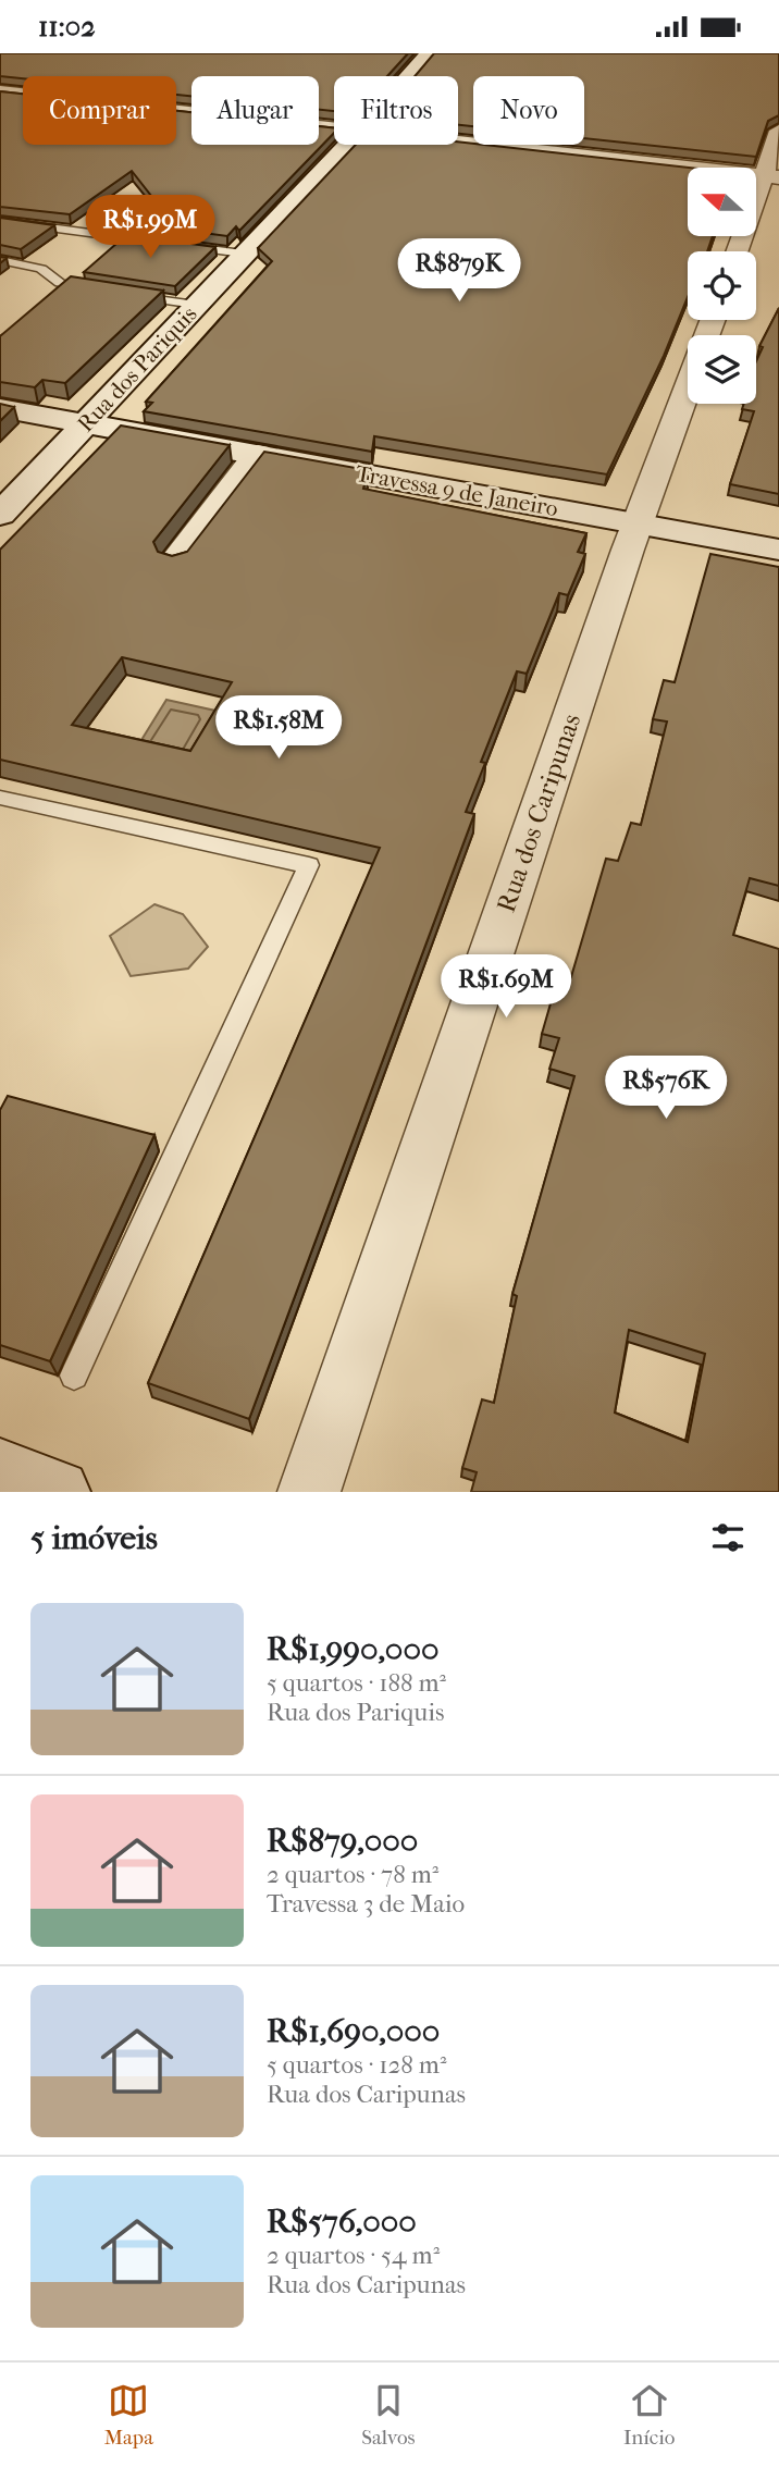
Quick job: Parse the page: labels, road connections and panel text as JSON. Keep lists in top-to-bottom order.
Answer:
{
  "streets": {
    "street": ["Rua dos Pariquis", "Travessa 9 de Janeiro", "Rua dos Caripunas"]
  },
  "crossings": [
    ["Rua dos Pariquis", "Travessa 9 de Janeiro"],
    ["Travessa 9 de Janeiro", "Rua dos Caripunas"]
  ],
  "north": "left",
  "page": {
    "status": "11:02",
    "chip": [
      "Comprar",
      "Alugar",
      "Filtros",
      "Novo"
    ],
    "price": [
      "R$1.99M",
      "R$879K",
      "R$1.58M",
      "R$1.69M",
      "R$576K"
    ],
    "heading": "5 imóveis",
    "list": [
      {
        "name": "R$1,990,000",
        "note": "5 quartos · 188 m² · Rua dos Pariquis"
      },
      {
        "name": "R$879,000",
        "note": "2 quartos · 78 m² · Travessa 3 de Maio"
      },
      {
        "name": "R$1,690,000",
        "note": "5 quartos · 128 m² · Rua dos Caripunas"
      },
      {
        "name": "R$576,000",
        "note": "2 quartos · 54 m² · Rua dos Caripunas"
      }
    ],
    "tabs": ["Mapa", "Salvos", "Início"]
  }
}
